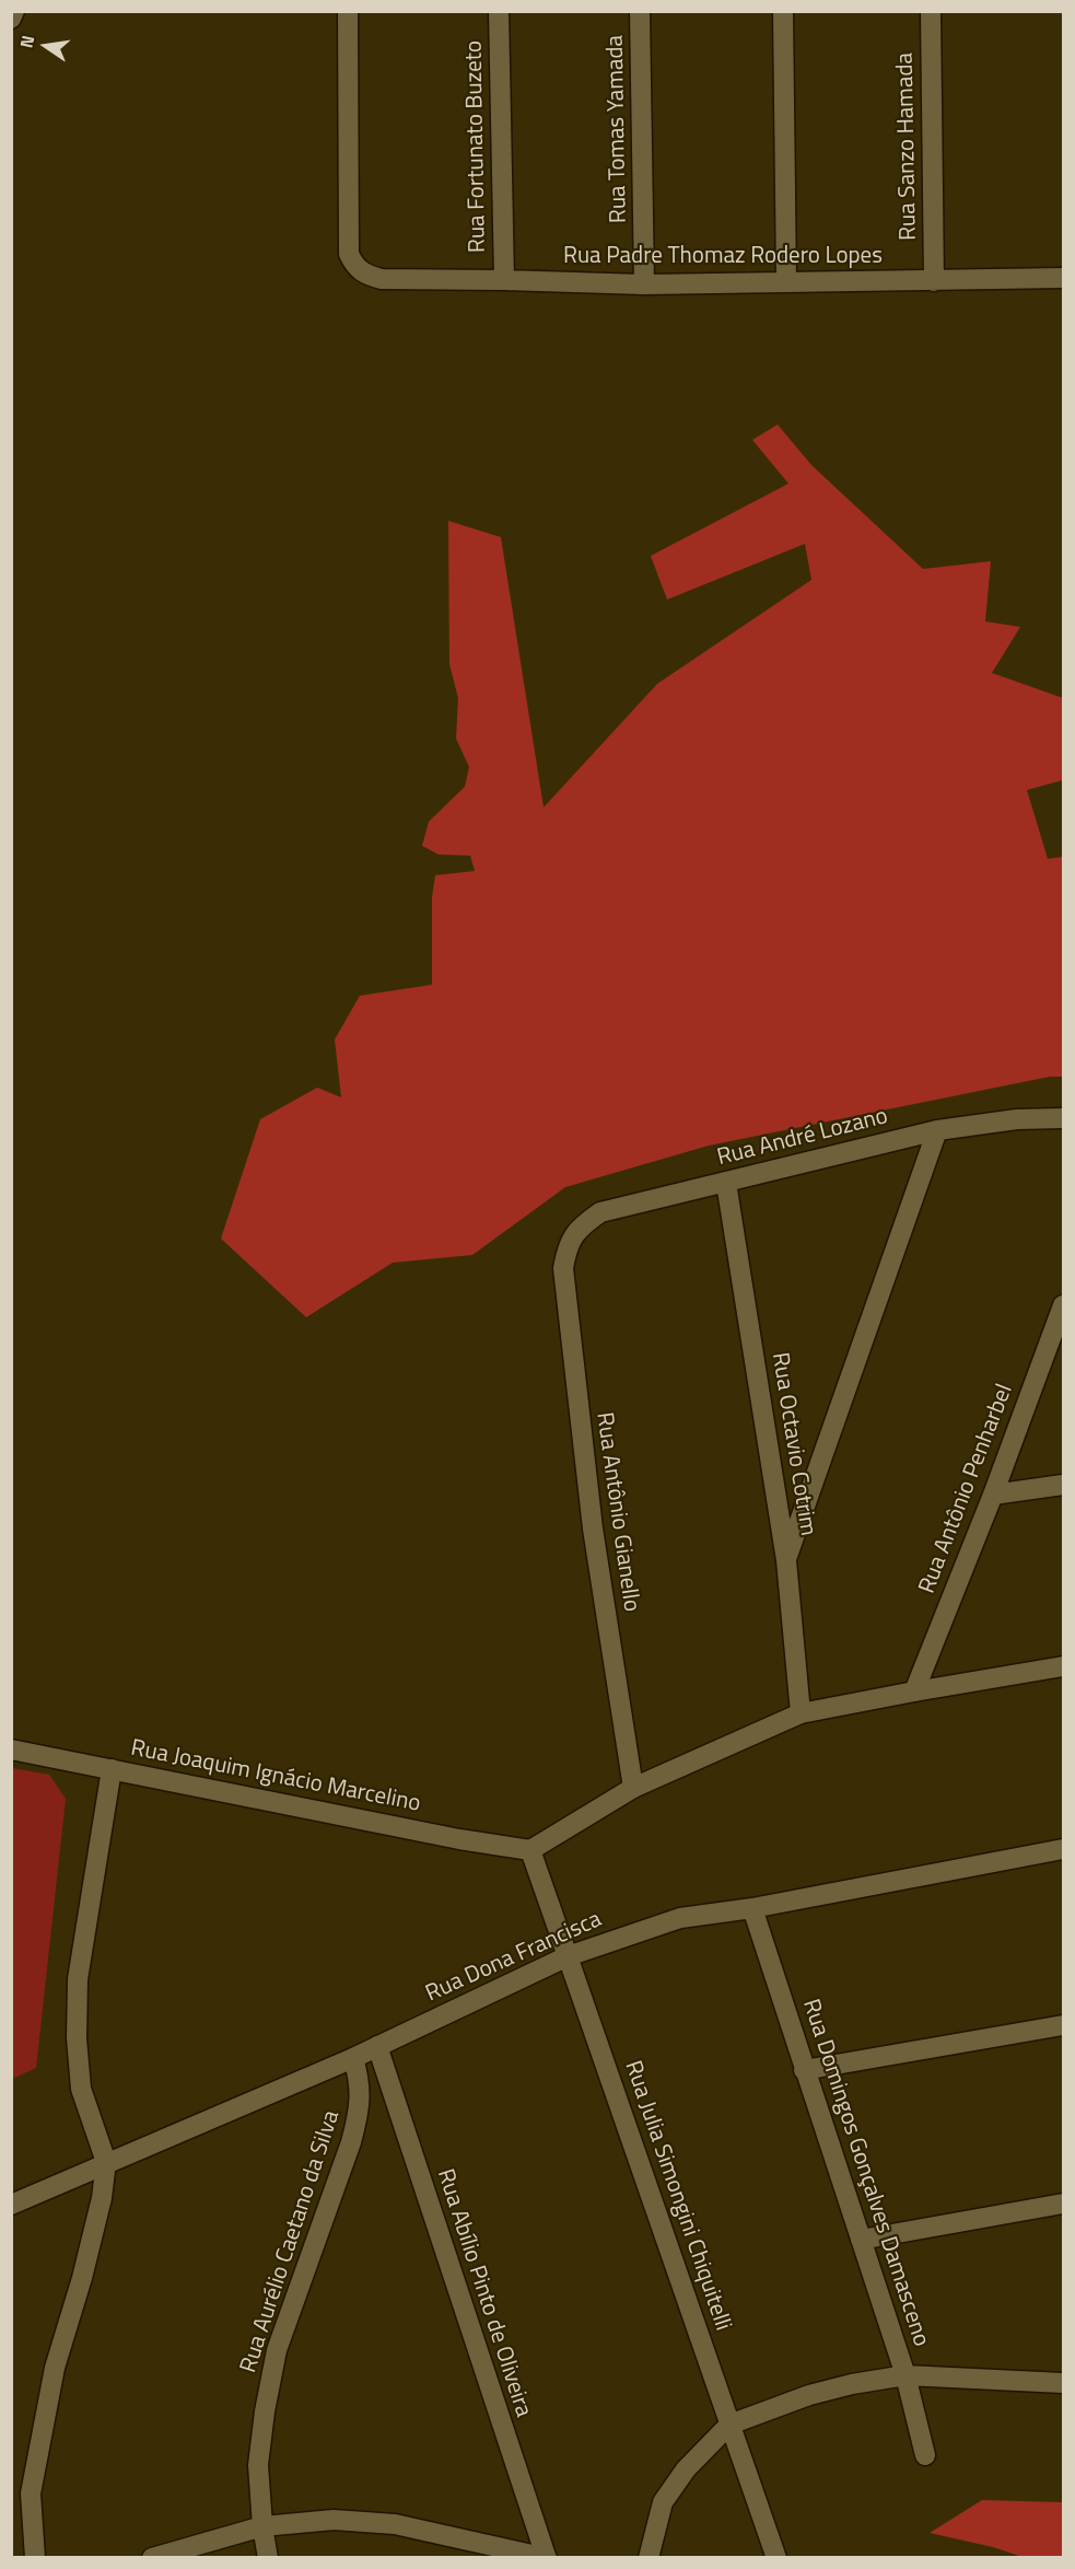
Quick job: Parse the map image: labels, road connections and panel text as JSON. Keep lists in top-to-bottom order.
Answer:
{
  "streets": {
    "street": [
      "Rua Tomas Yamada",
      "Rua Fortunato Buzeto",
      "Rua Sanzo Hamada",
      "Rua Padre Thomaz Rodero Lopes",
      "Rua André Lozano",
      "Rua Octavio Cotrim",
      "Rua Antônio Penharbel",
      "Rua Antônio Gianello",
      "Rua Joaquim Ignácio Marcelino",
      "Rua Dona Francisca",
      "Rua Domingos Gonçalves Damasceno",
      "Rua Julia Simongini Chiquitelli",
      "Rua Aurélio Caetano da Silva",
      "Rua Abílio Pinto de Oliveira"
    ]
  },
  "crossings": [
    ["Rua Tomas Yamada", "Rua Padre Thomaz Rodero Lopes"],
    ["Rua Fortunato Buzeto", "Rua Padre Thomaz Rodero Lopes"],
    ["Rua Sanzo Hamada", "Rua Padre Thomaz Rodero Lopes"],
    ["Rua André Lozano", "Rua Octavio Cotrim"],
    ["Rua André Lozano", "Rua Antônio Gianello"],
    ["Rua Joaquim Ignácio Marcelino", "Rua Julia Simongini Chiquitelli"],
    ["Rua Dona Francisca", "Rua Domingos Gonçalves Damasceno"],
    ["Rua Dona Francisca", "Rua Julia Simongini Chiquitelli"],
    ["Rua Dona Francisca", "Rua Aurélio Caetano da Silva"],
    ["Rua Dona Francisca", "Rua Abílio Pinto de Oliveira"]
  ],
  "north": "left"
}
